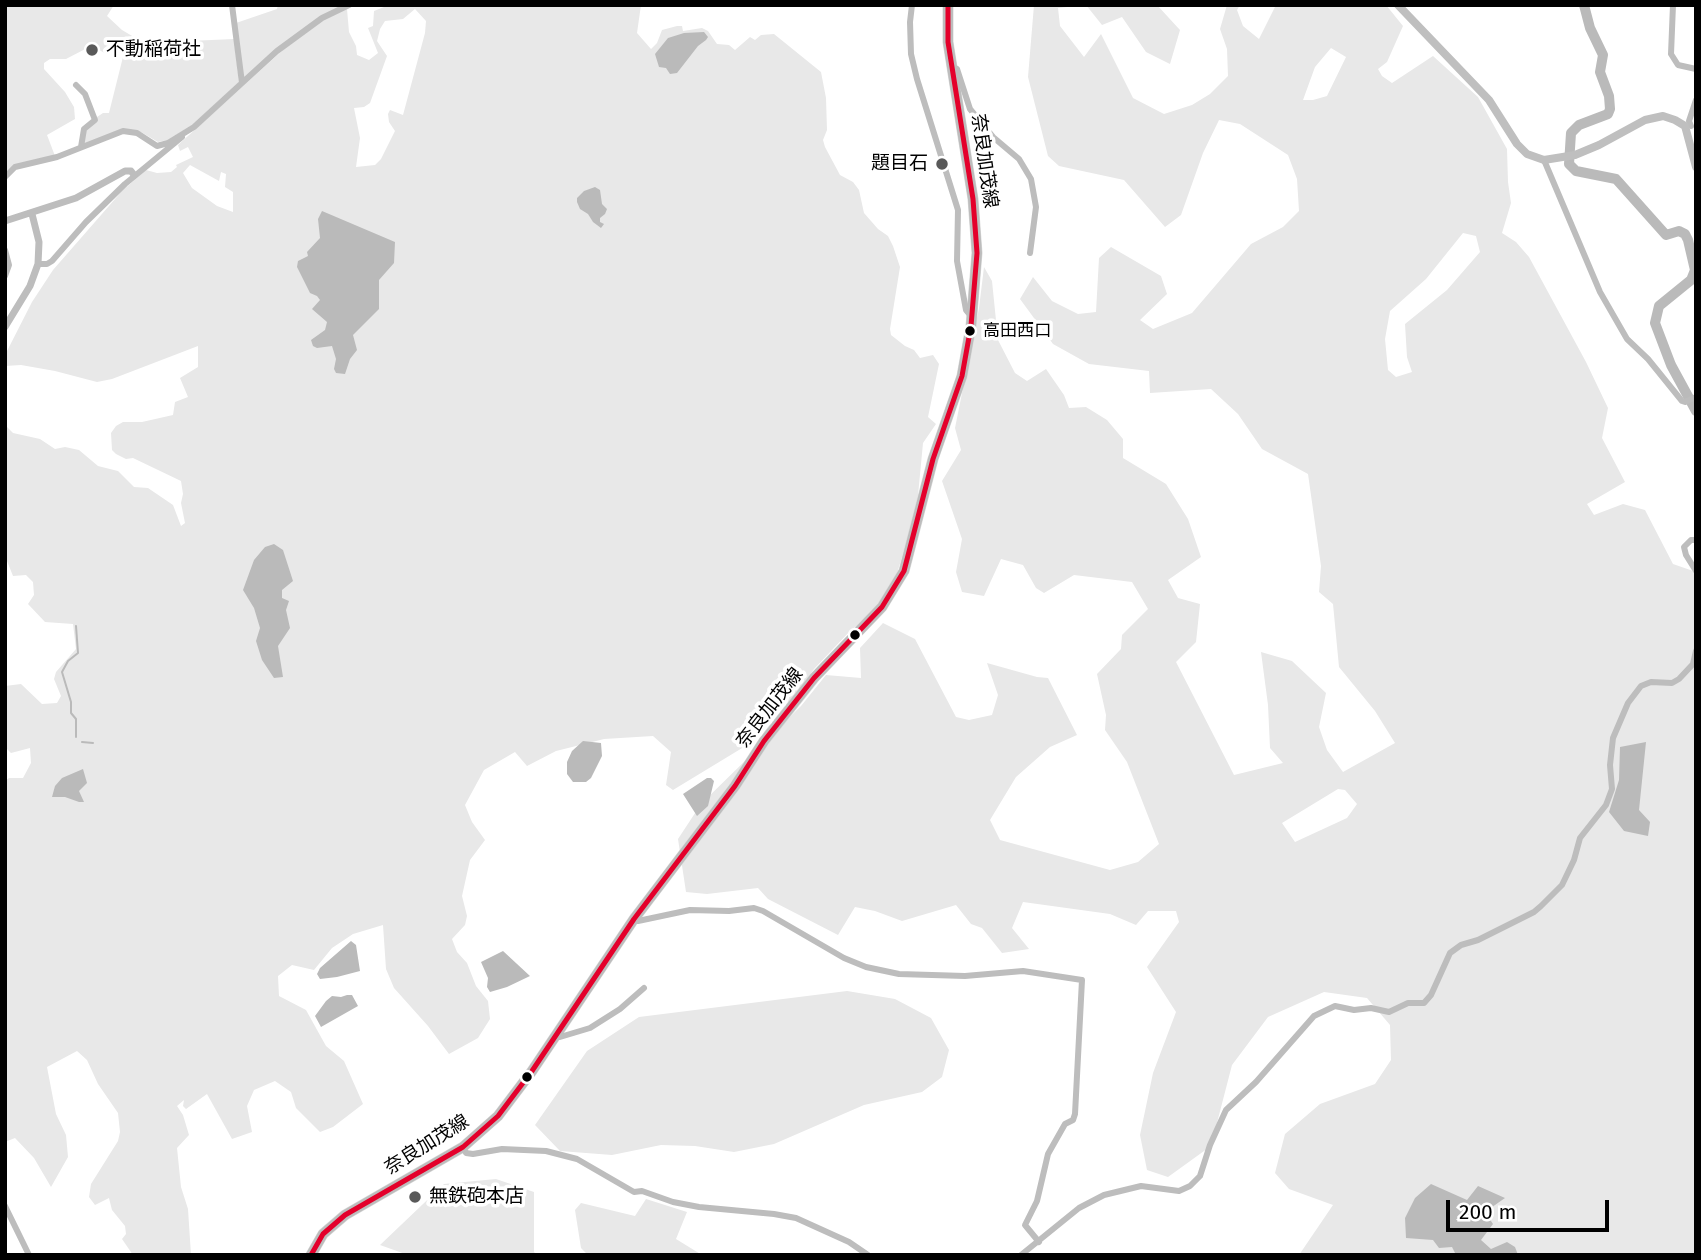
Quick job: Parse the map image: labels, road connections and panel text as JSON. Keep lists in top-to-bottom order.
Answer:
{
  "streets": {
    "main road": ["奈良加茂線"]
  },
  "places": [
    "不動稲荷社",
    "題目石",
    "高田西口",
    "無鉄砲本店"
  ],
  "scale_bar": "200 m"
}
